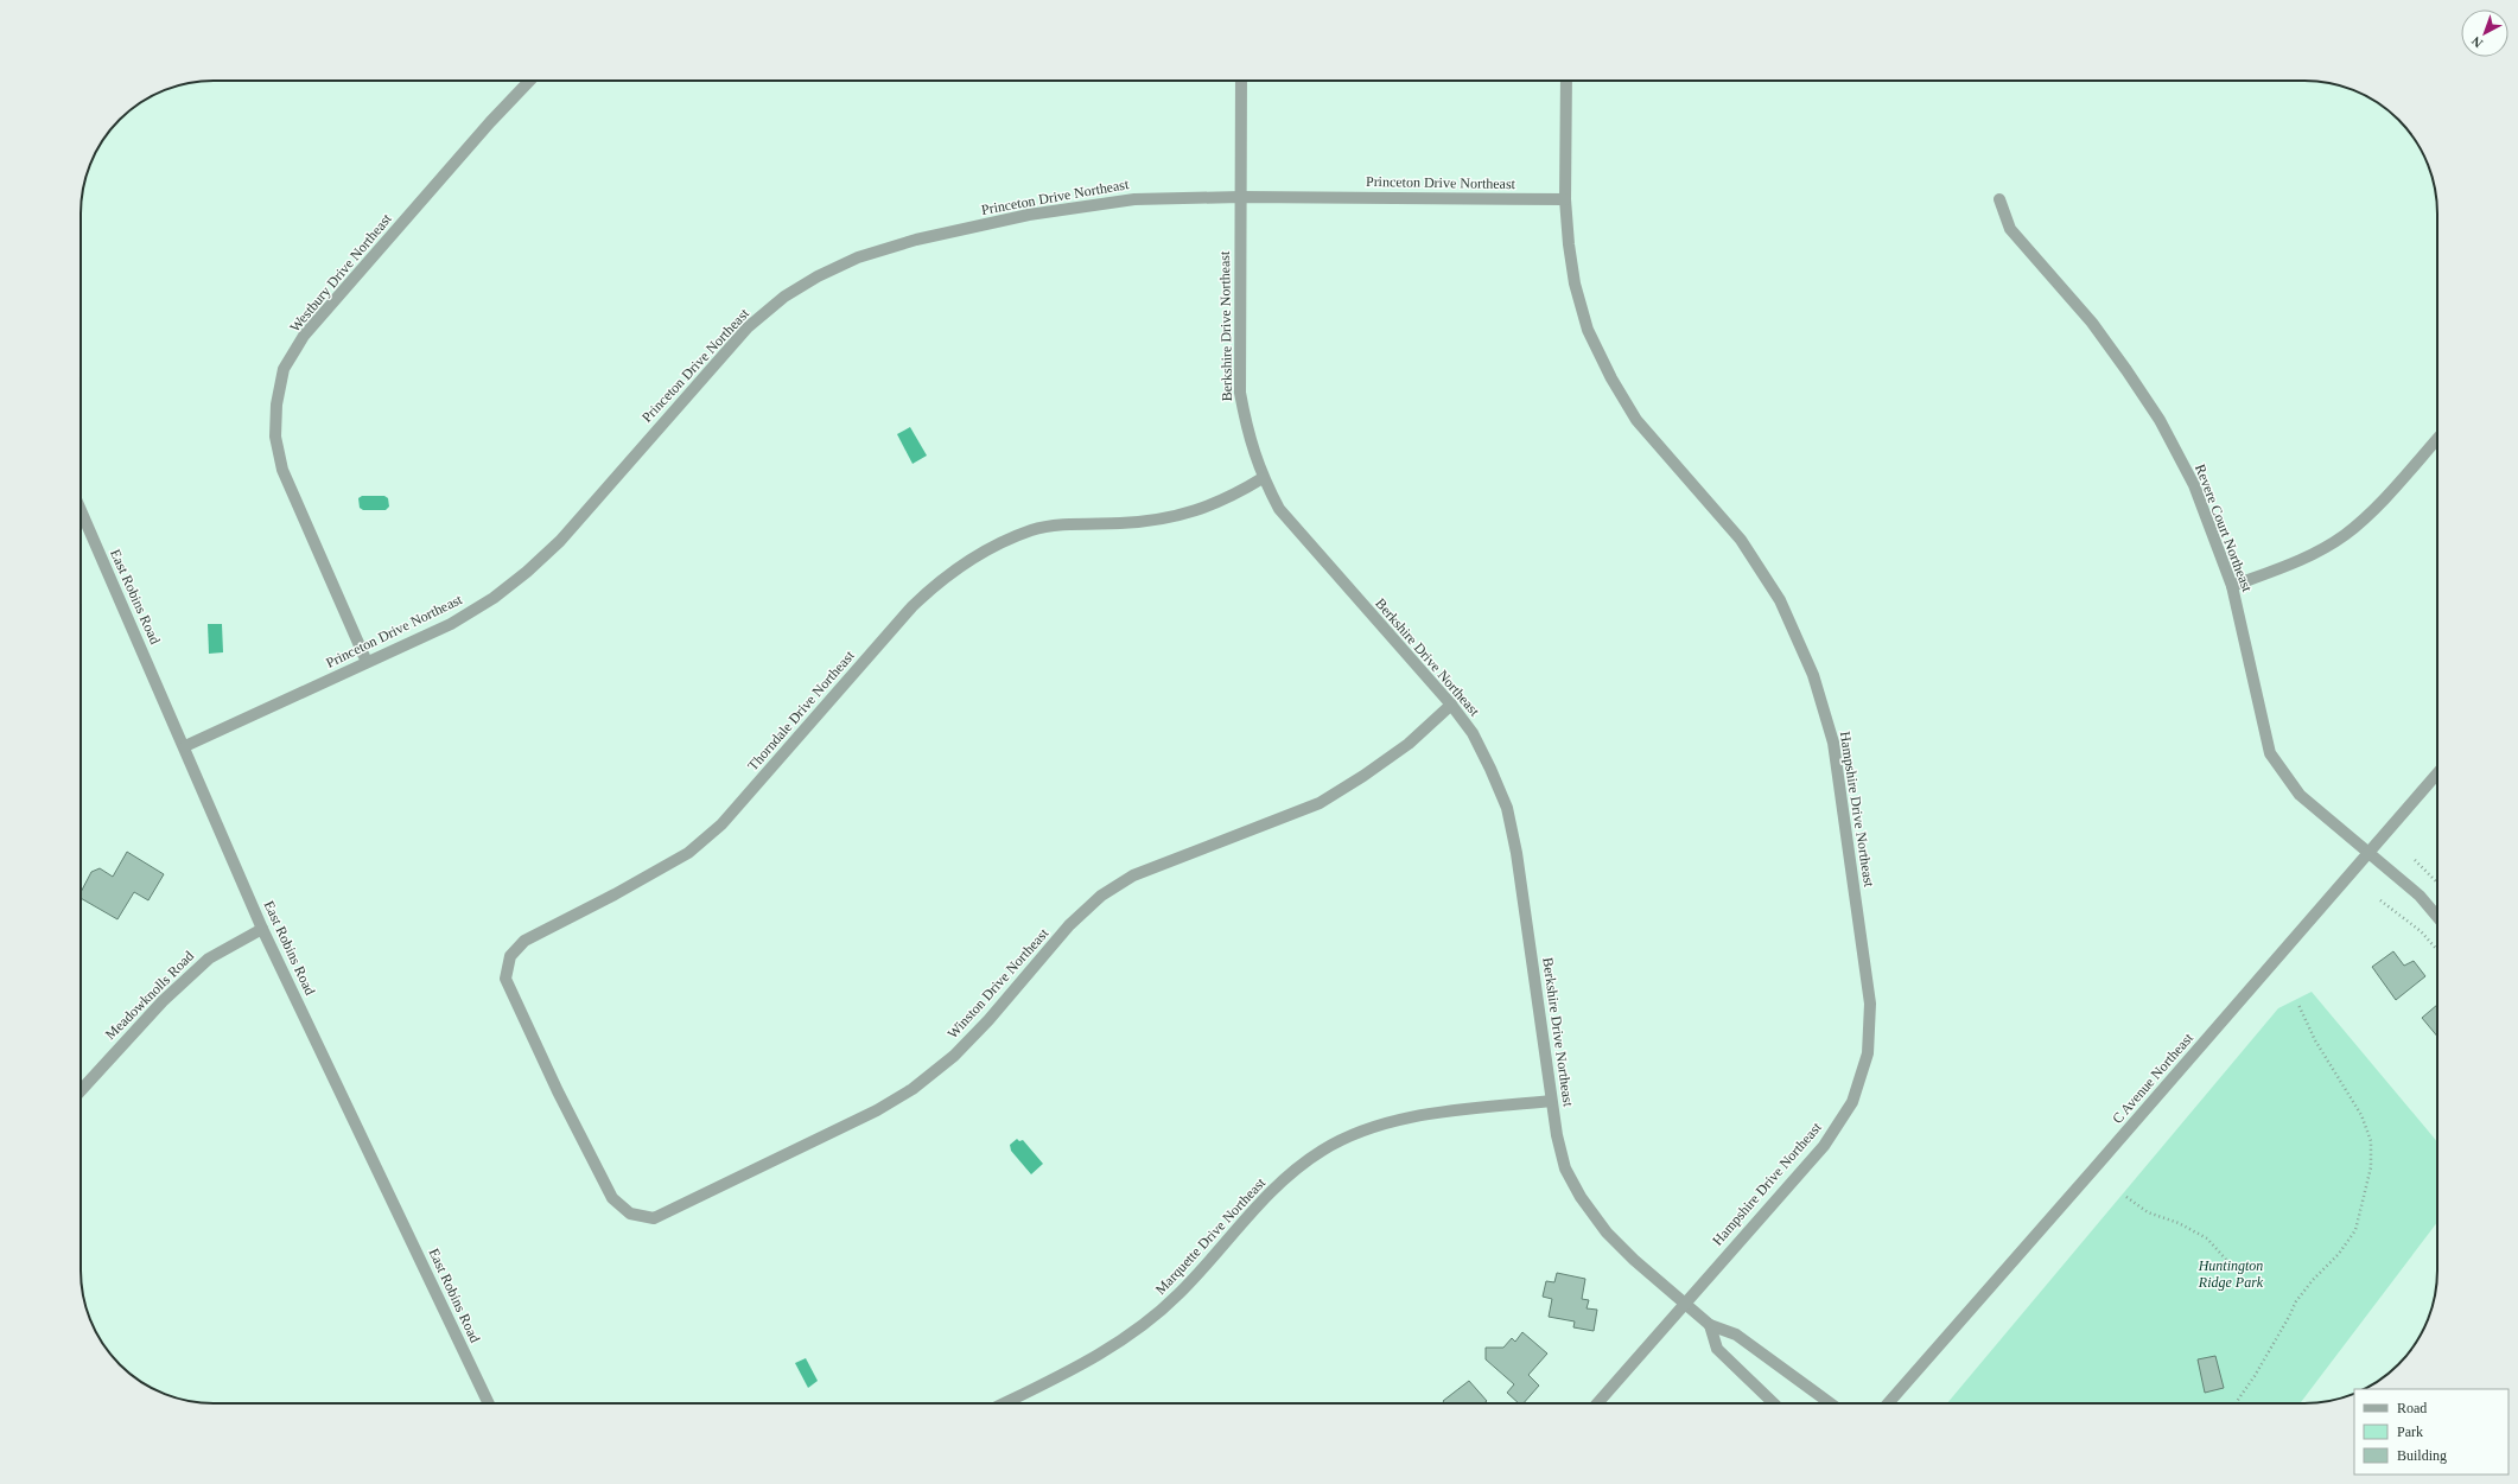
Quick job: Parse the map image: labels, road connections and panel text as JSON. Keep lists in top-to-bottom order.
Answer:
{
  "streets": {
    "street": [
      "Princeton Drive Northeast",
      "Westbury Drive Northeast",
      "Berkshire Drive Northeast",
      "Revere Court Northeast",
      "East Robins Road",
      "Thorndale Drive Northeast",
      "Hampshire Drive Northeast",
      "Winston Drive Northeast",
      "Meadowknolls Road",
      "C Avenue Northeast",
      "Marquette Drive Northeast"
    ]
  },
  "crossings": [
    ["Princeton Drive Northeast", "Westbury Drive Northeast"],
    ["Princeton Drive Northeast", "Berkshire Drive Northeast"],
    ["Princeton Drive Northeast", "East Robins Road"],
    ["Princeton Drive Northeast", "Hampshire Drive Northeast"],
    ["Berkshire Drive Northeast", "Thorndale Drive Northeast"],
    ["Berkshire Drive Northeast", "Hampshire Drive Northeast"],
    ["Berkshire Drive Northeast", "Winston Drive Northeast"],
    ["Berkshire Drive Northeast", "Marquette Drive Northeast"],
    ["Revere Court Northeast", "C Avenue Northeast"],
    ["East Robins Road", "Meadowknolls Road"],
    ["Thorndale Drive Northeast", "Winston Drive Northeast"]
  ],
  "parks": ["Huntington Ridge Park"],
  "legend": ["Road", "Park", "Building"],
  "north": "bottom left"
}
